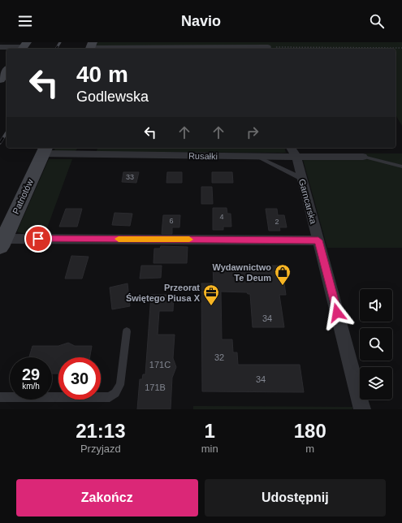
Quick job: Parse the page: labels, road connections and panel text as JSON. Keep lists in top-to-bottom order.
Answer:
{
  "streets": {
    "main road": ["Patriotów"],
    "street": ["Rusałki", "Garncarska"]
  },
  "crossings": [
    ["Rusałki", "Patriotów"],
    ["Rusałki", "Garncarska"]
  ],
  "places": {
    "shop": ["Wydawnictwo Te Deum"],
    "office": ["Przeorat Świętego Piusa X"]
  },
  "house_numbers": [
    "33",
    "4",
    "6",
    "2",
    "34",
    "32",
    "171C",
    "34",
    "171B"
  ],
  "page": {
    "header": "Navio",
    "turn": ["40 m", "Godlewska"],
    "speed": "29 km/h",
    "limit": "30",
    "eta": [
      "21:13",
      "Przyjazd",
      "1",
      "min",
      "180",
      "m"
    ],
    "buttons": ["Zakończ", "Udostępnij"]
  }
}
